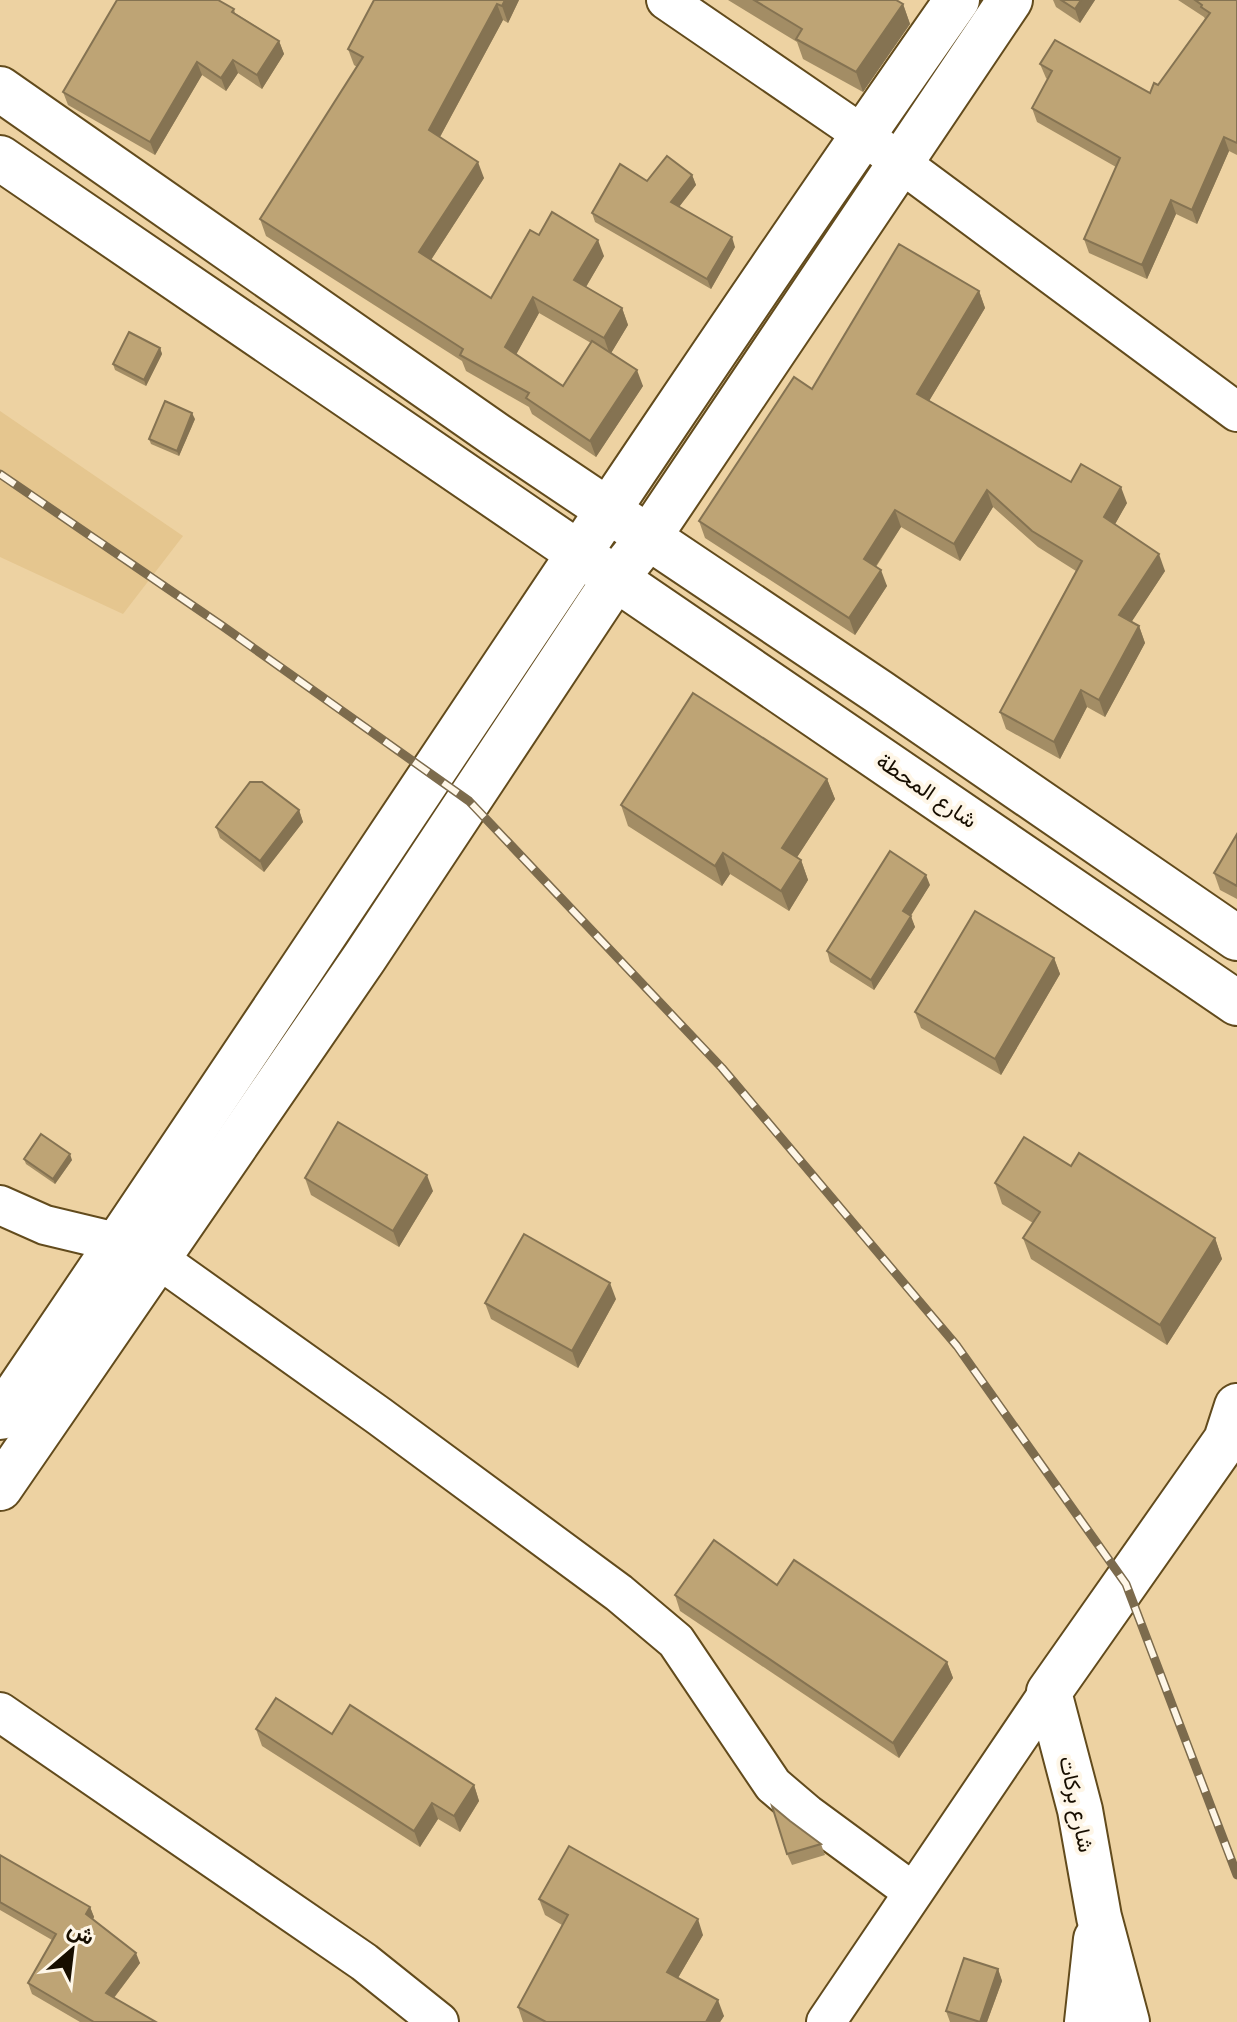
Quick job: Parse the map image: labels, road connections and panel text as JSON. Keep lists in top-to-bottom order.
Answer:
{
  "streets": {
    "main road": ["شارع المحطة", "شارع بركات"]
  },
  "north": "top right"
}
